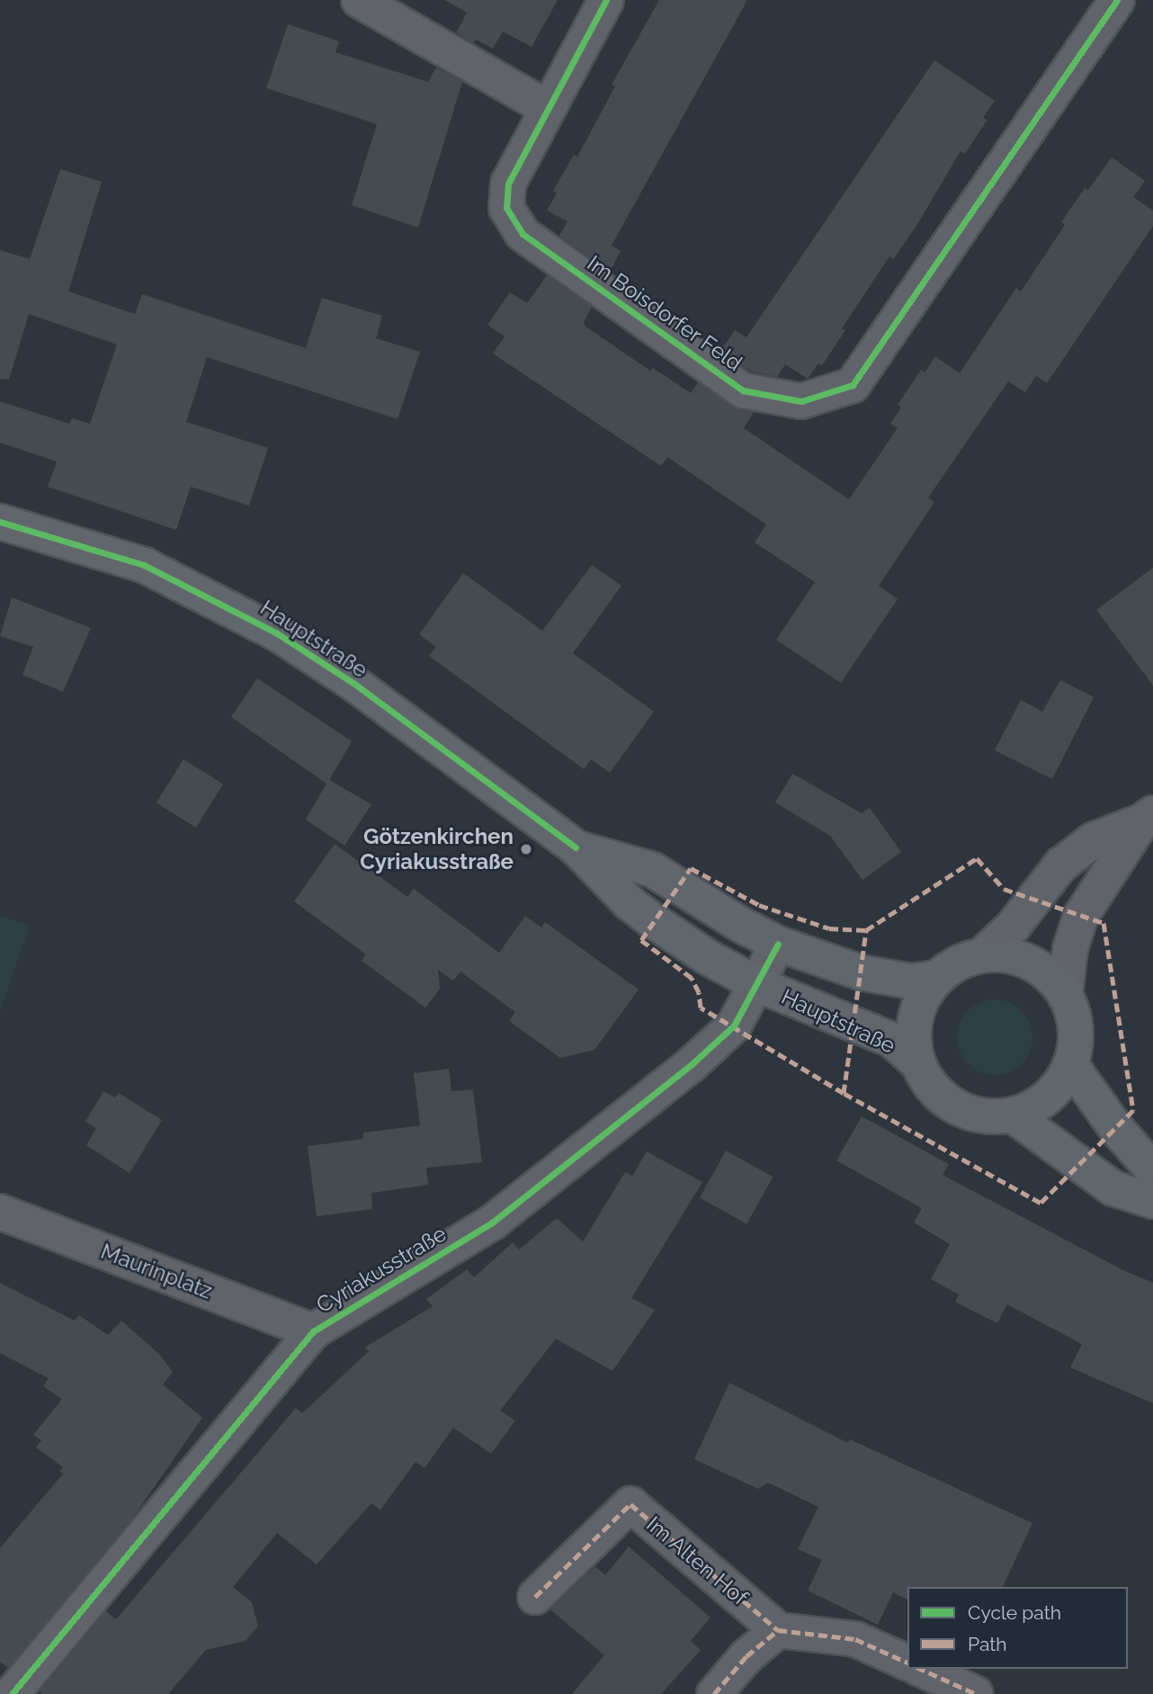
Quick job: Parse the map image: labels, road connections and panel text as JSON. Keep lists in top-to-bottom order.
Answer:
{
  "streets": {
    "main road": ["Hauptstraße"],
    "street": [
      "Im Boisdorfer Feld",
      "Cyriakusstraße",
      "Maurinplatz",
      "Im Alten Hof"
    ]
  },
  "crossings": [
    ["Hauptstraße", "Cyriakusstraße"],
    ["Cyriakusstraße", "Maurinplatz"]
  ],
  "places": ["Götzenkirchen Cyriakusstraße"],
  "legend": ["Cycle path", "Path"]
}
